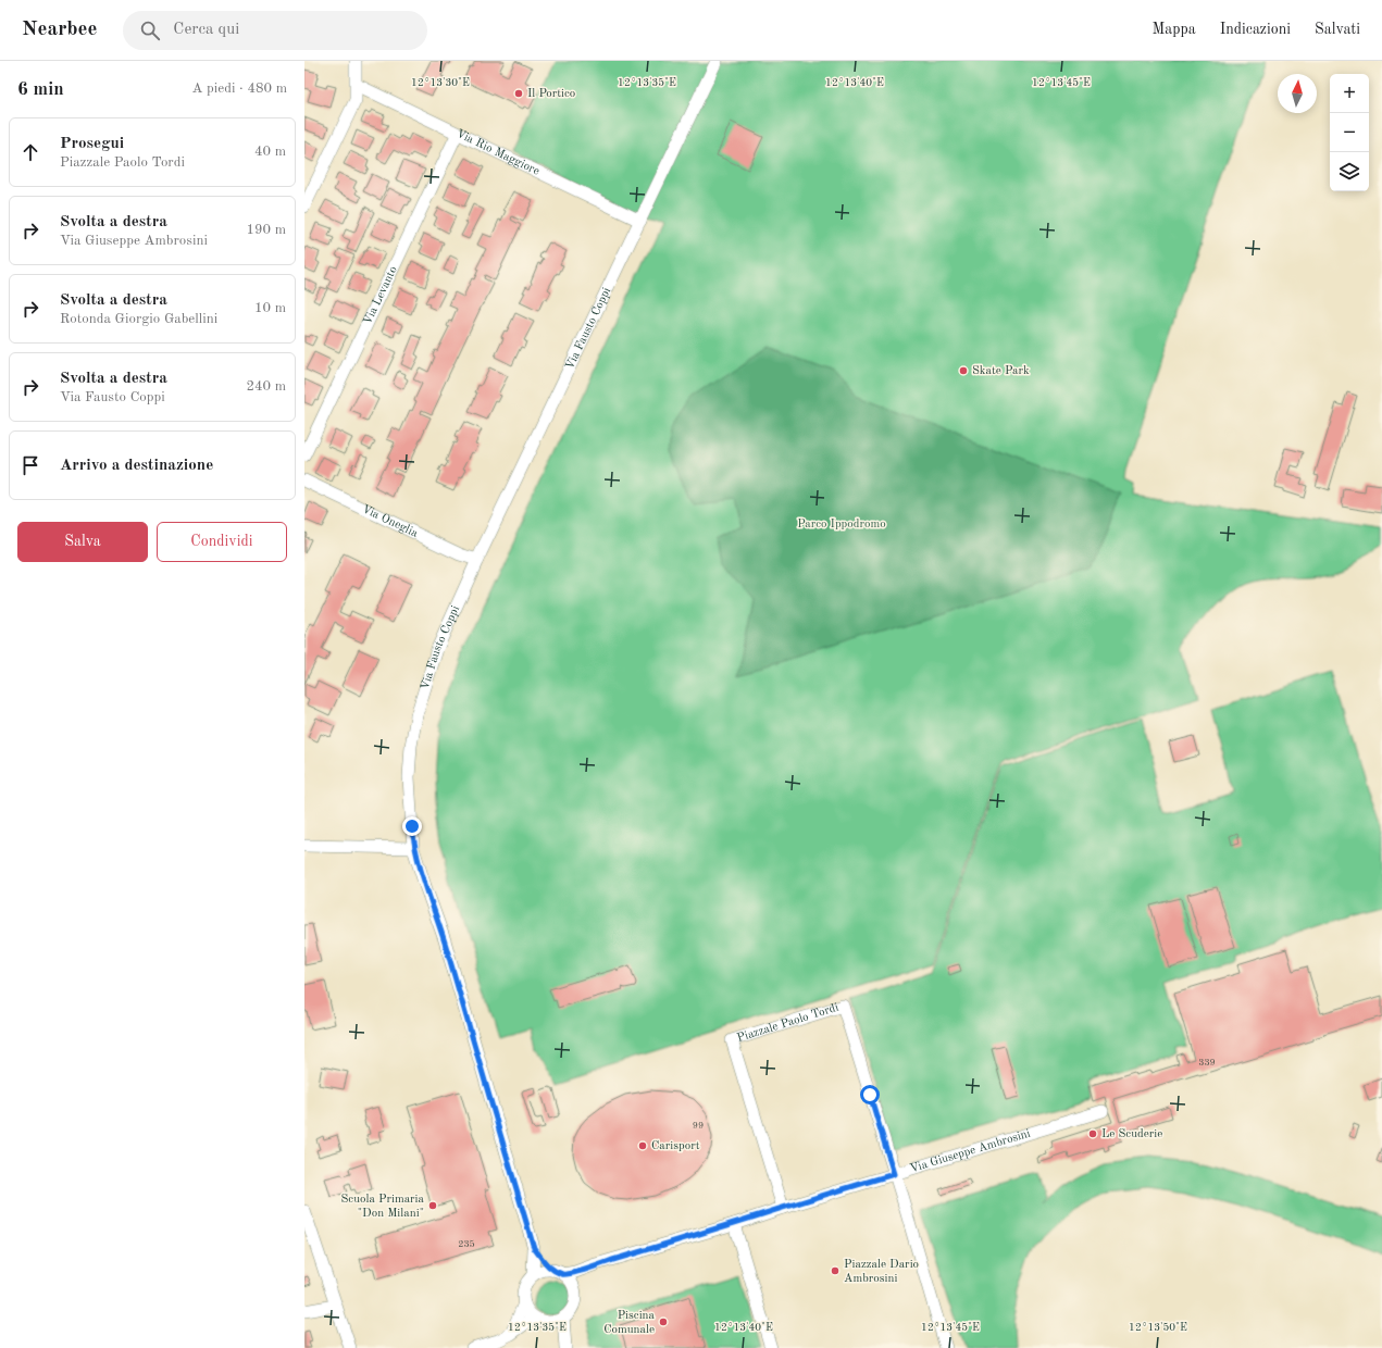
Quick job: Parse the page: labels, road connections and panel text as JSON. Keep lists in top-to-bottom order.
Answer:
{
  "streets": {
    "street": [
      "Via Rio Maggiore",
      "Via Levanto",
      "Via Fausto Coppi",
      "Via Oneglia",
      "Piazzale Paolo Tordi",
      "Via Giuseppe Ambrosini"
    ]
  },
  "crossings": [
    ["Via Rio Maggiore", "Via Levanto"],
    ["Via Rio Maggiore", "Via Fausto Coppi"],
    ["Via Fausto Coppi", "Via Oneglia"],
    ["Via Fausto Coppi", "Via Giuseppe Ambrosini"],
    ["Piazzale Paolo Tordi", "Via Giuseppe Ambrosini"]
  ],
  "parks": ["Parco Ippodromo"],
  "places": [
    "Il Portico",
    "Skate Park",
    "Le Scuderie",
    "Carisport",
    "Scuola Primaria \"Don Milani\"",
    "Piazzale Dario Ambrosini",
    "Piscina Comunale"
  ],
  "house_numbers": ["339", "99", "235"],
  "north": "top",
  "page": {
    "header": "Nearbee",
    "search": "Cerca qui",
    "nav": ["Mappa", "Indicazioni", "Salvati"],
    "heading": ["6 min", "A piedi · 480 m"],
    "map_buttons": ["+", "−"],
    "list": [
      ["Prosegui", "Piazzale Paolo Tordi", "40 m"],
      ["Svolta a destra", "Via Giuseppe Ambrosini", "190 m"],
      ["Svolta a destra", "Rotonda Giorgio Gabellini", "10 m"],
      ["Svolta a destra", "Via Fausto Coppi", "240 m"],
      "Arrivo a destinazione"
    ],
    "buttons": ["Salva", "Condividi"]
  },
  "coordinates": [
    "12°13'30\"E",
    "12°13'35\"E",
    "12°13'40\"E",
    "12°13'45\"E",
    "12°13'50\"E"
  ]
}
